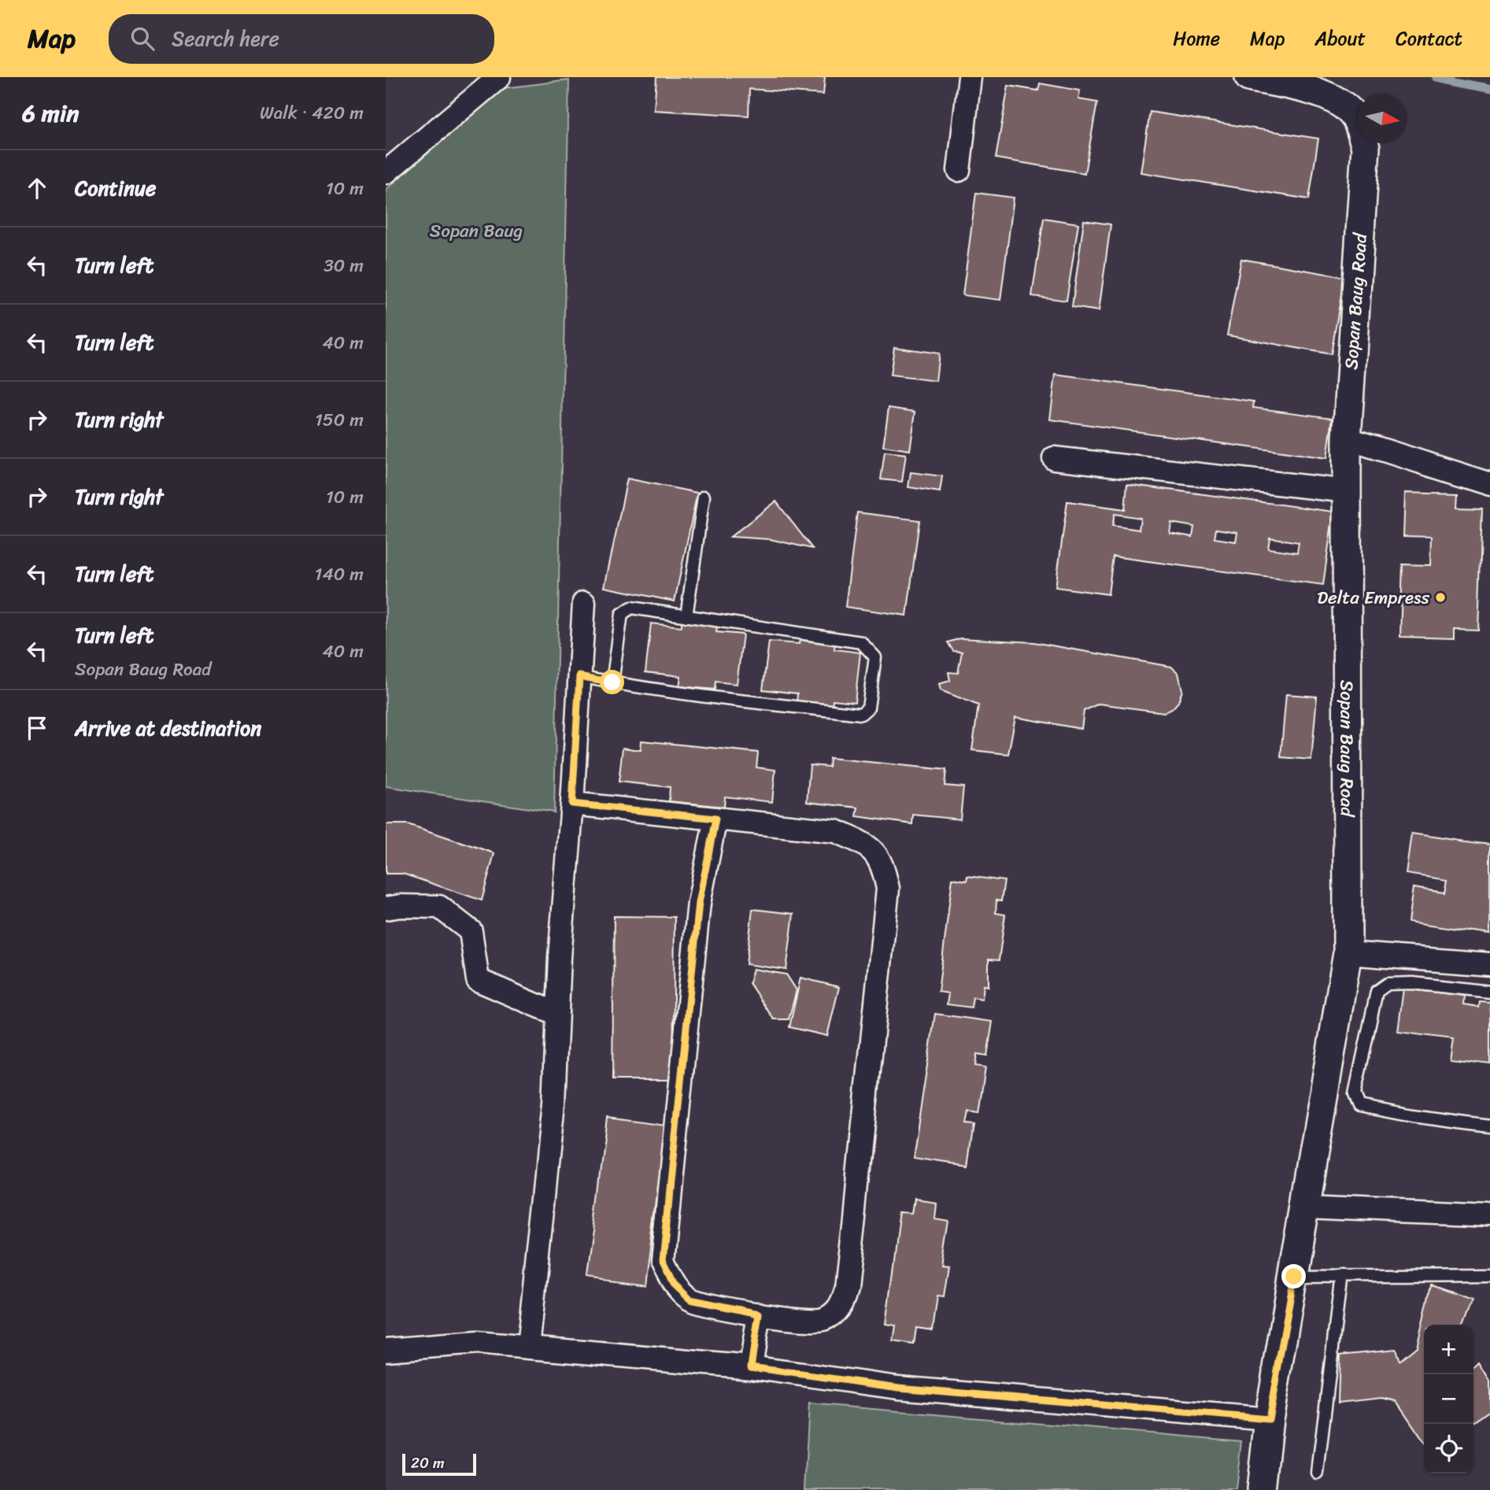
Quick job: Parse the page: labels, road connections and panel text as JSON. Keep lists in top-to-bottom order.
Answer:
{
  "streets": {
    "street": ["Sopan Baug Road"]
  },
  "parks": ["Sopan Baug"],
  "places": ["Delta Empress"],
  "scale_bar": "20 m",
  "north": "right",
  "page": {
    "header": "Map",
    "search": "Search here",
    "nav": [
      "Home",
      "Map",
      "About",
      "Contact"
    ],
    "heading": ["6 min", "Walk · 420 m"],
    "list": [
      ["Continue", "10 m"],
      ["Turn left", "30 m"],
      ["Turn left", "40 m"],
      ["Turn right", "150 m"],
      ["Turn right", "10 m"],
      ["Turn left", "140 m"],
      ["Turn left", "Sopan Baug Road", "40 m"],
      "Arrive at destination"
    ],
    "map_buttons": ["+", "−"],
    "scale": "20 m"
  }
}
